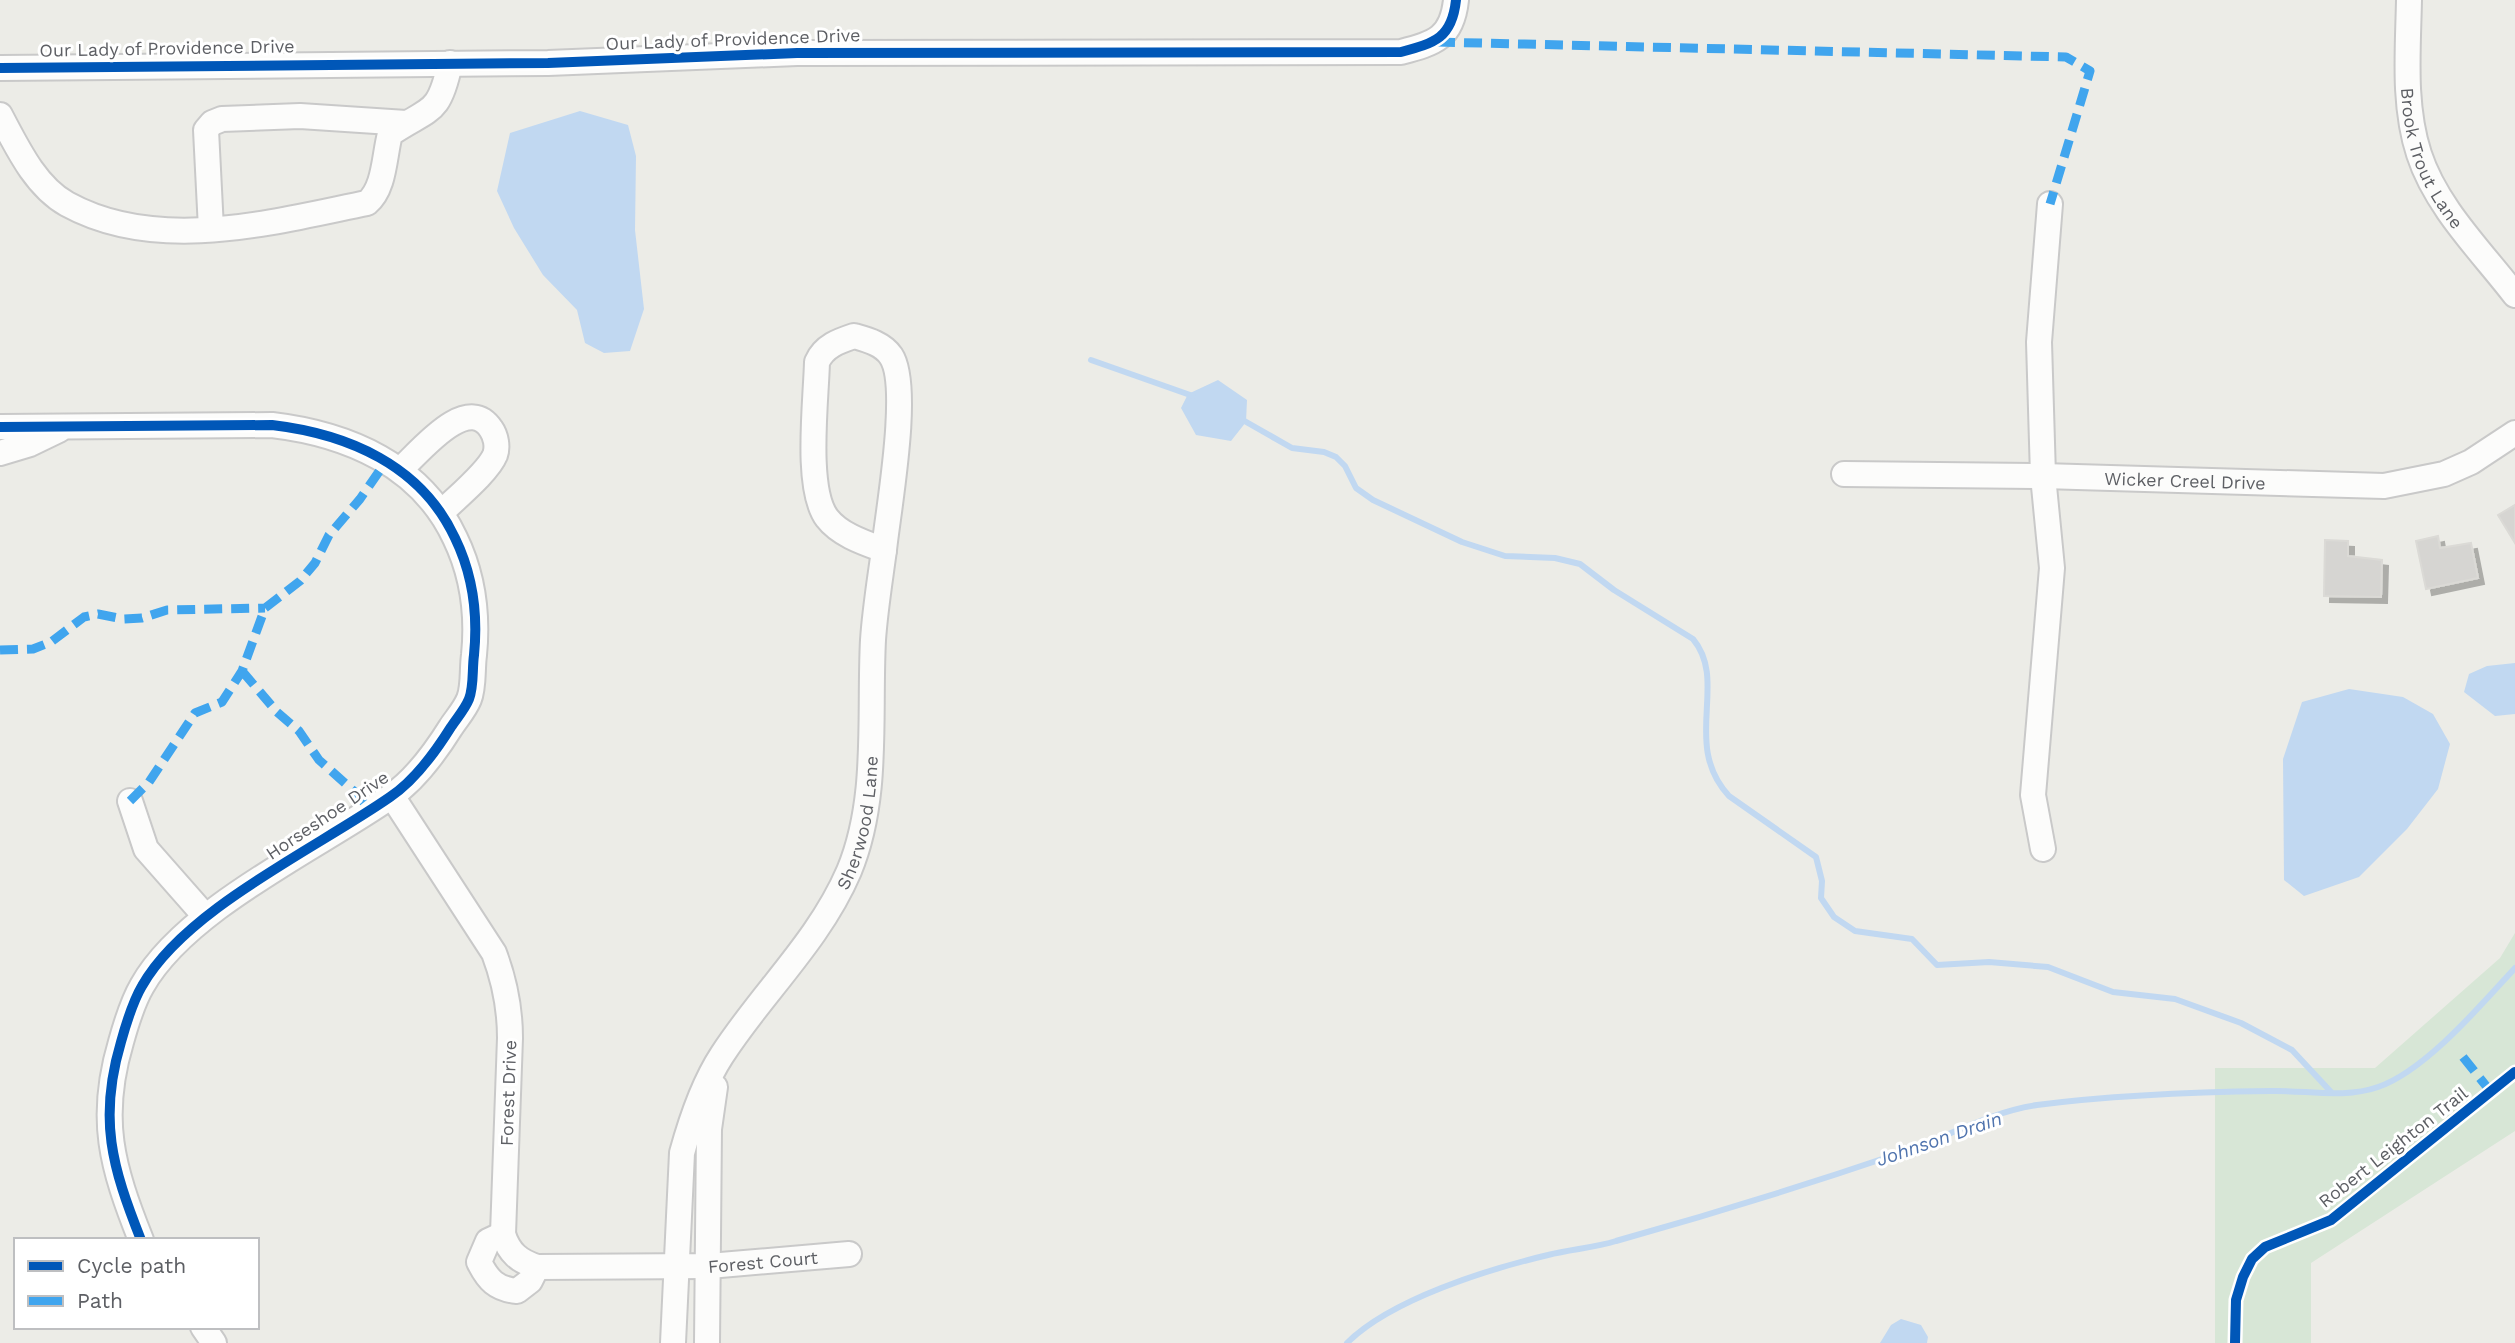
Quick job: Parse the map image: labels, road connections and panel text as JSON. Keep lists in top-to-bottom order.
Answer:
{
  "streets": {
    "street": [
      "Our Lady of Providence Drive",
      "Brook Trout Lane",
      "Wicker Creel Drive",
      "Horseshoe Drive",
      "Sherwood Lane",
      "Forest Drive",
      "Forest Court"
    ],
    "cycle path": ["Robert Leighton Trail"]
  },
  "crossings": [
    ["Horseshoe Drive", "Forest Drive"],
    ["Sherwood Lane", "Forest Court"]
  ],
  "water": ["Johnson Drain"],
  "legend": ["Cycle path", "Path"]
}
